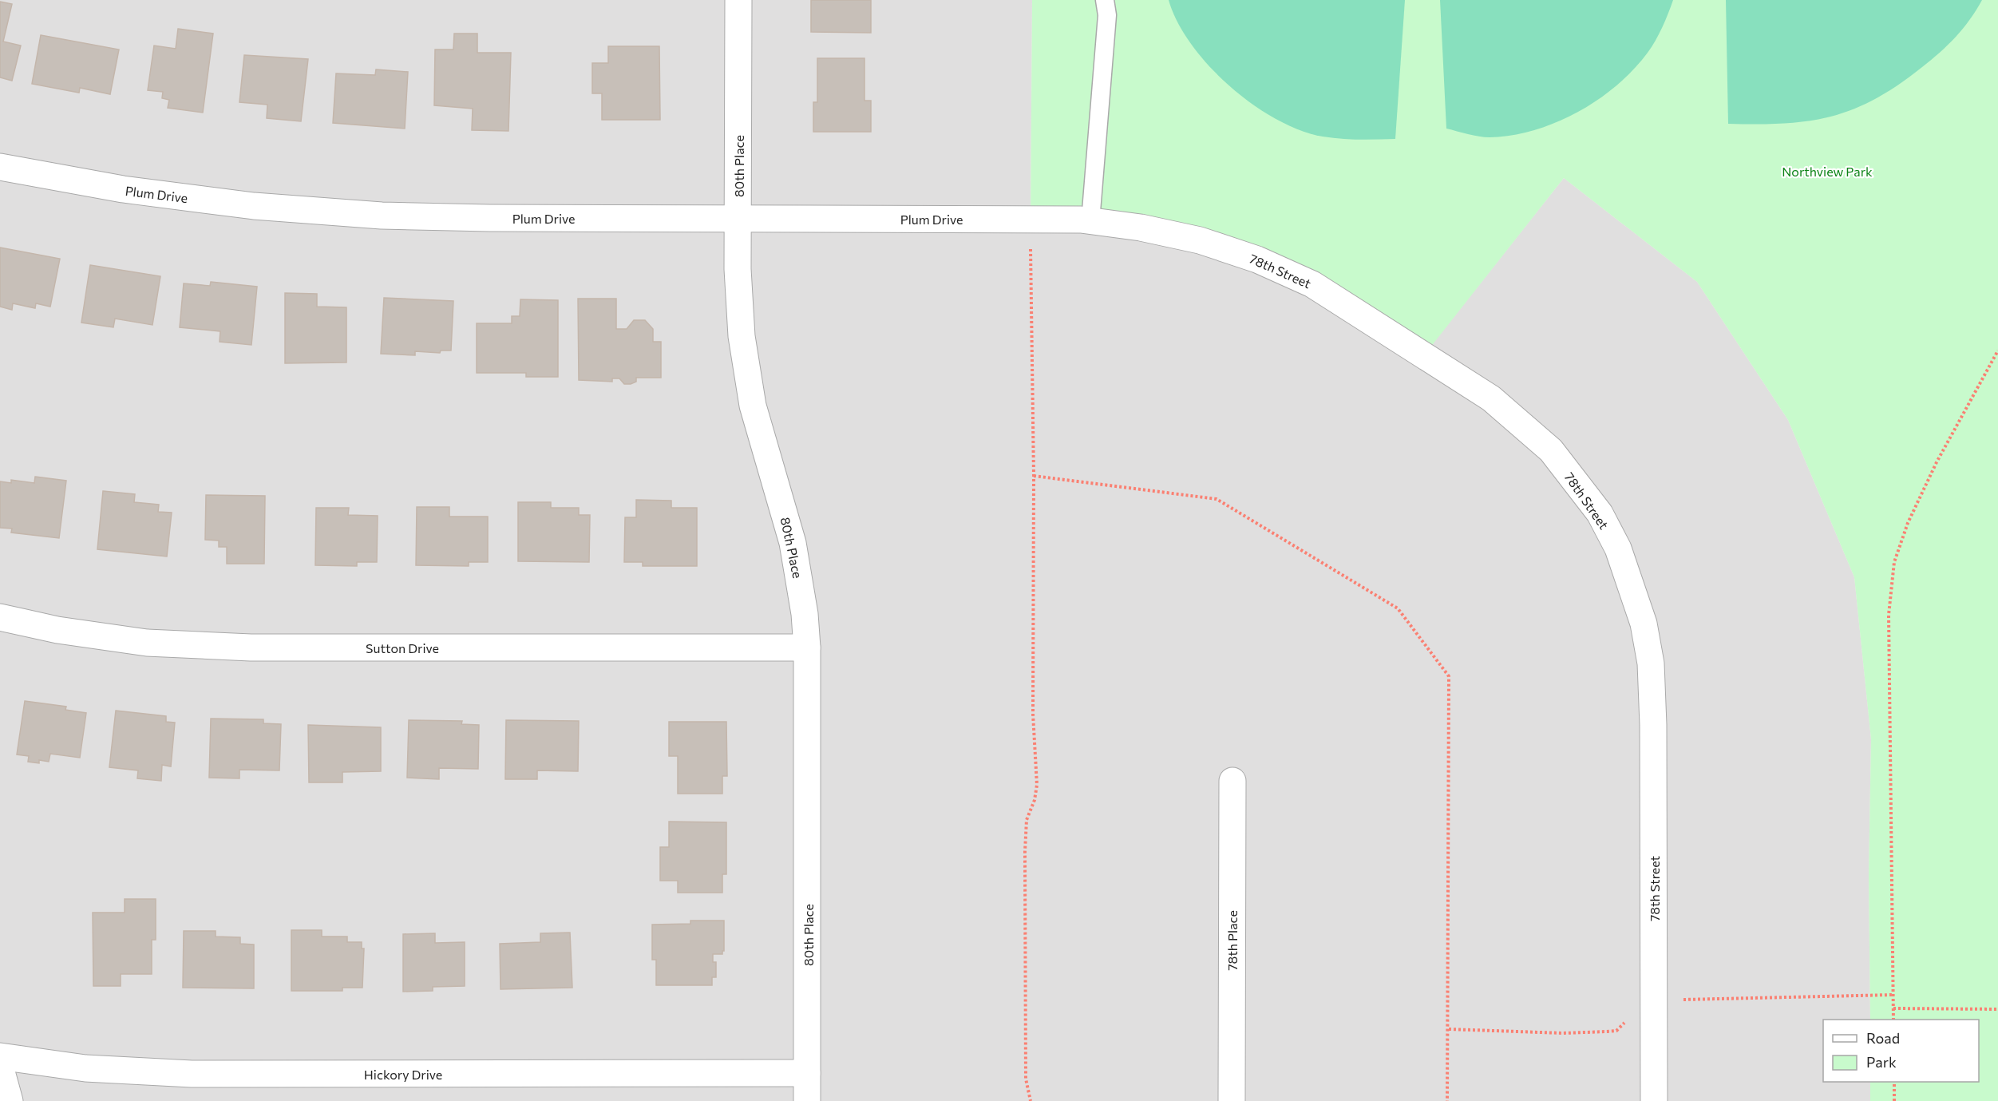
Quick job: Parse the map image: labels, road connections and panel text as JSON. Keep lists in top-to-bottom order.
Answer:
{
  "streets": {
    "street": [
      "80th Place",
      "Plum Drive",
      "78th Street",
      "Sutton Drive",
      "78th Place",
      "Hickory Drive"
    ]
  },
  "crossings": [
    ["80th Place", "Plum Drive"],
    ["80th Place", "Sutton Drive"],
    ["80th Place", "Hickory Drive"],
    ["Plum Drive", "78th Street"]
  ],
  "parks": ["Northview Park"],
  "legend": ["Road", "Park"]
}
